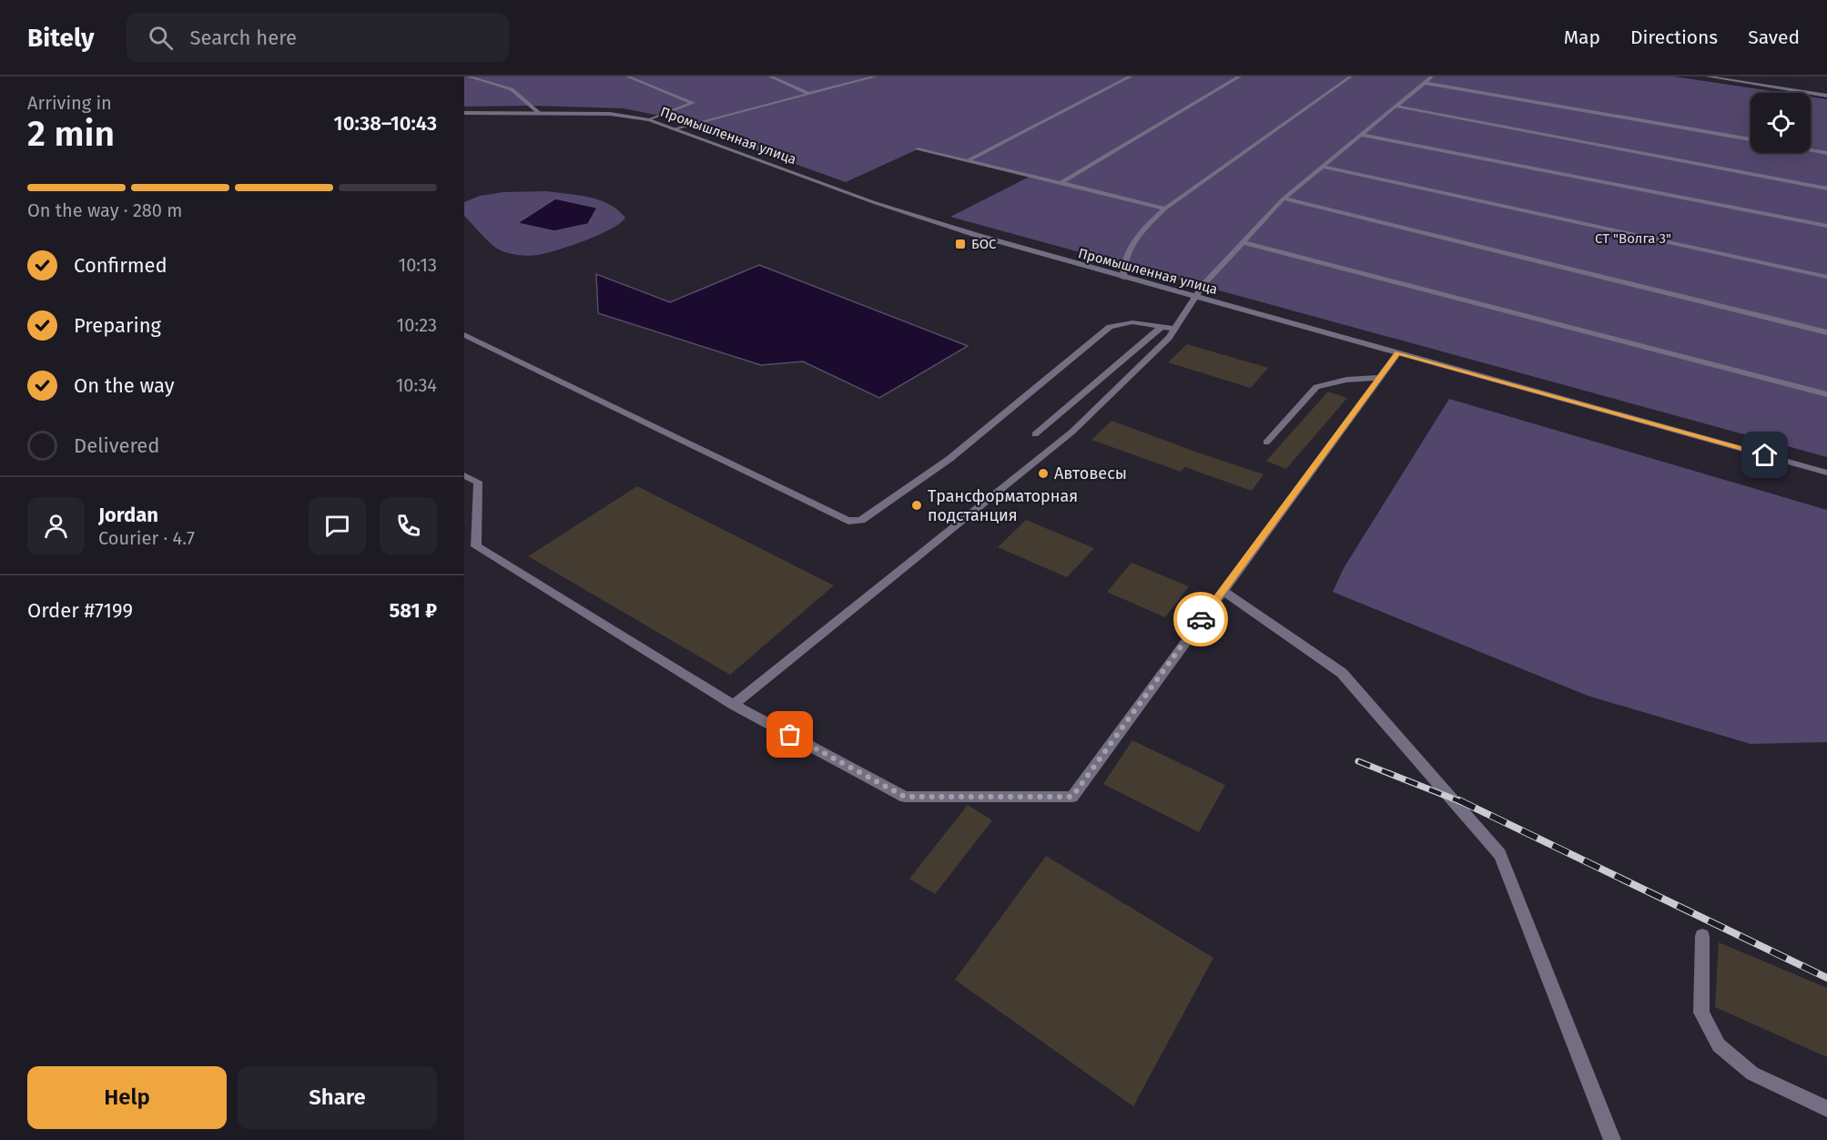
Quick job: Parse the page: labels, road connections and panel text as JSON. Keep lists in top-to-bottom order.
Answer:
{
  "streets": {
    "street": ["Промышленная улица"]
  },
  "parks": ["СТ \"Волга 3\""],
  "places": {
    "transit": ["БОС"],
    "other": ["Автовесы", "Трансформаторная подстанция"]
  },
  "page": {
    "header": "Bitely",
    "search": "Search here",
    "nav": ["Map", "Directions", "Saved"],
    "heading": ["2 min", "Arriving in", "10:38–10:43"],
    "panel": [
      "Jordan",
      "Courier · 4.7",
      "Order #7199",
      "581 ₽"
    ],
    "bar": "On the way · 280 m",
    "list": [
      ["Confirmed", "10:13"],
      ["Preparing", "10:23"],
      ["On the way", "10:34"],
      "Delivered"
    ],
    "buttons": ["Help", "Share"]
  }
}
